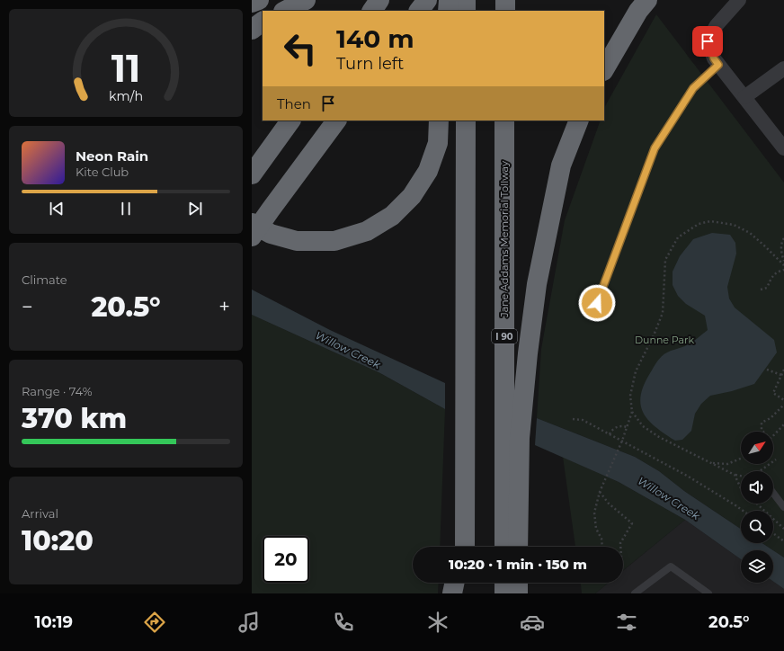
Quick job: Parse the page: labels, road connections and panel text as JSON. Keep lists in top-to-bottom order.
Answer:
{
  "streets": {
    "highway": ["Jane Addams Memorial Tollway", "I 90"]
  },
  "water": ["Willow Creek"],
  "parks": ["Dunne Park"],
  "north": "top right",
  "page": {
    "turn": ["140 m", "Turn left"],
    "then": "Then",
    "song": ["Neon Rain", "Kite Club"],
    "tile": [
      "Climate",
      ["Range · 74%", "370 km"],
      ["Arrival", "10:20"]
    ],
    "heat": ["−", "20.5°", "+"],
    "limit": "20",
    "trip": "10:20 · 1 min · 150 m",
    "tabs": ["10:19", "20.5°"],
    "gauge": ["11", "km/h"]
  }
}
